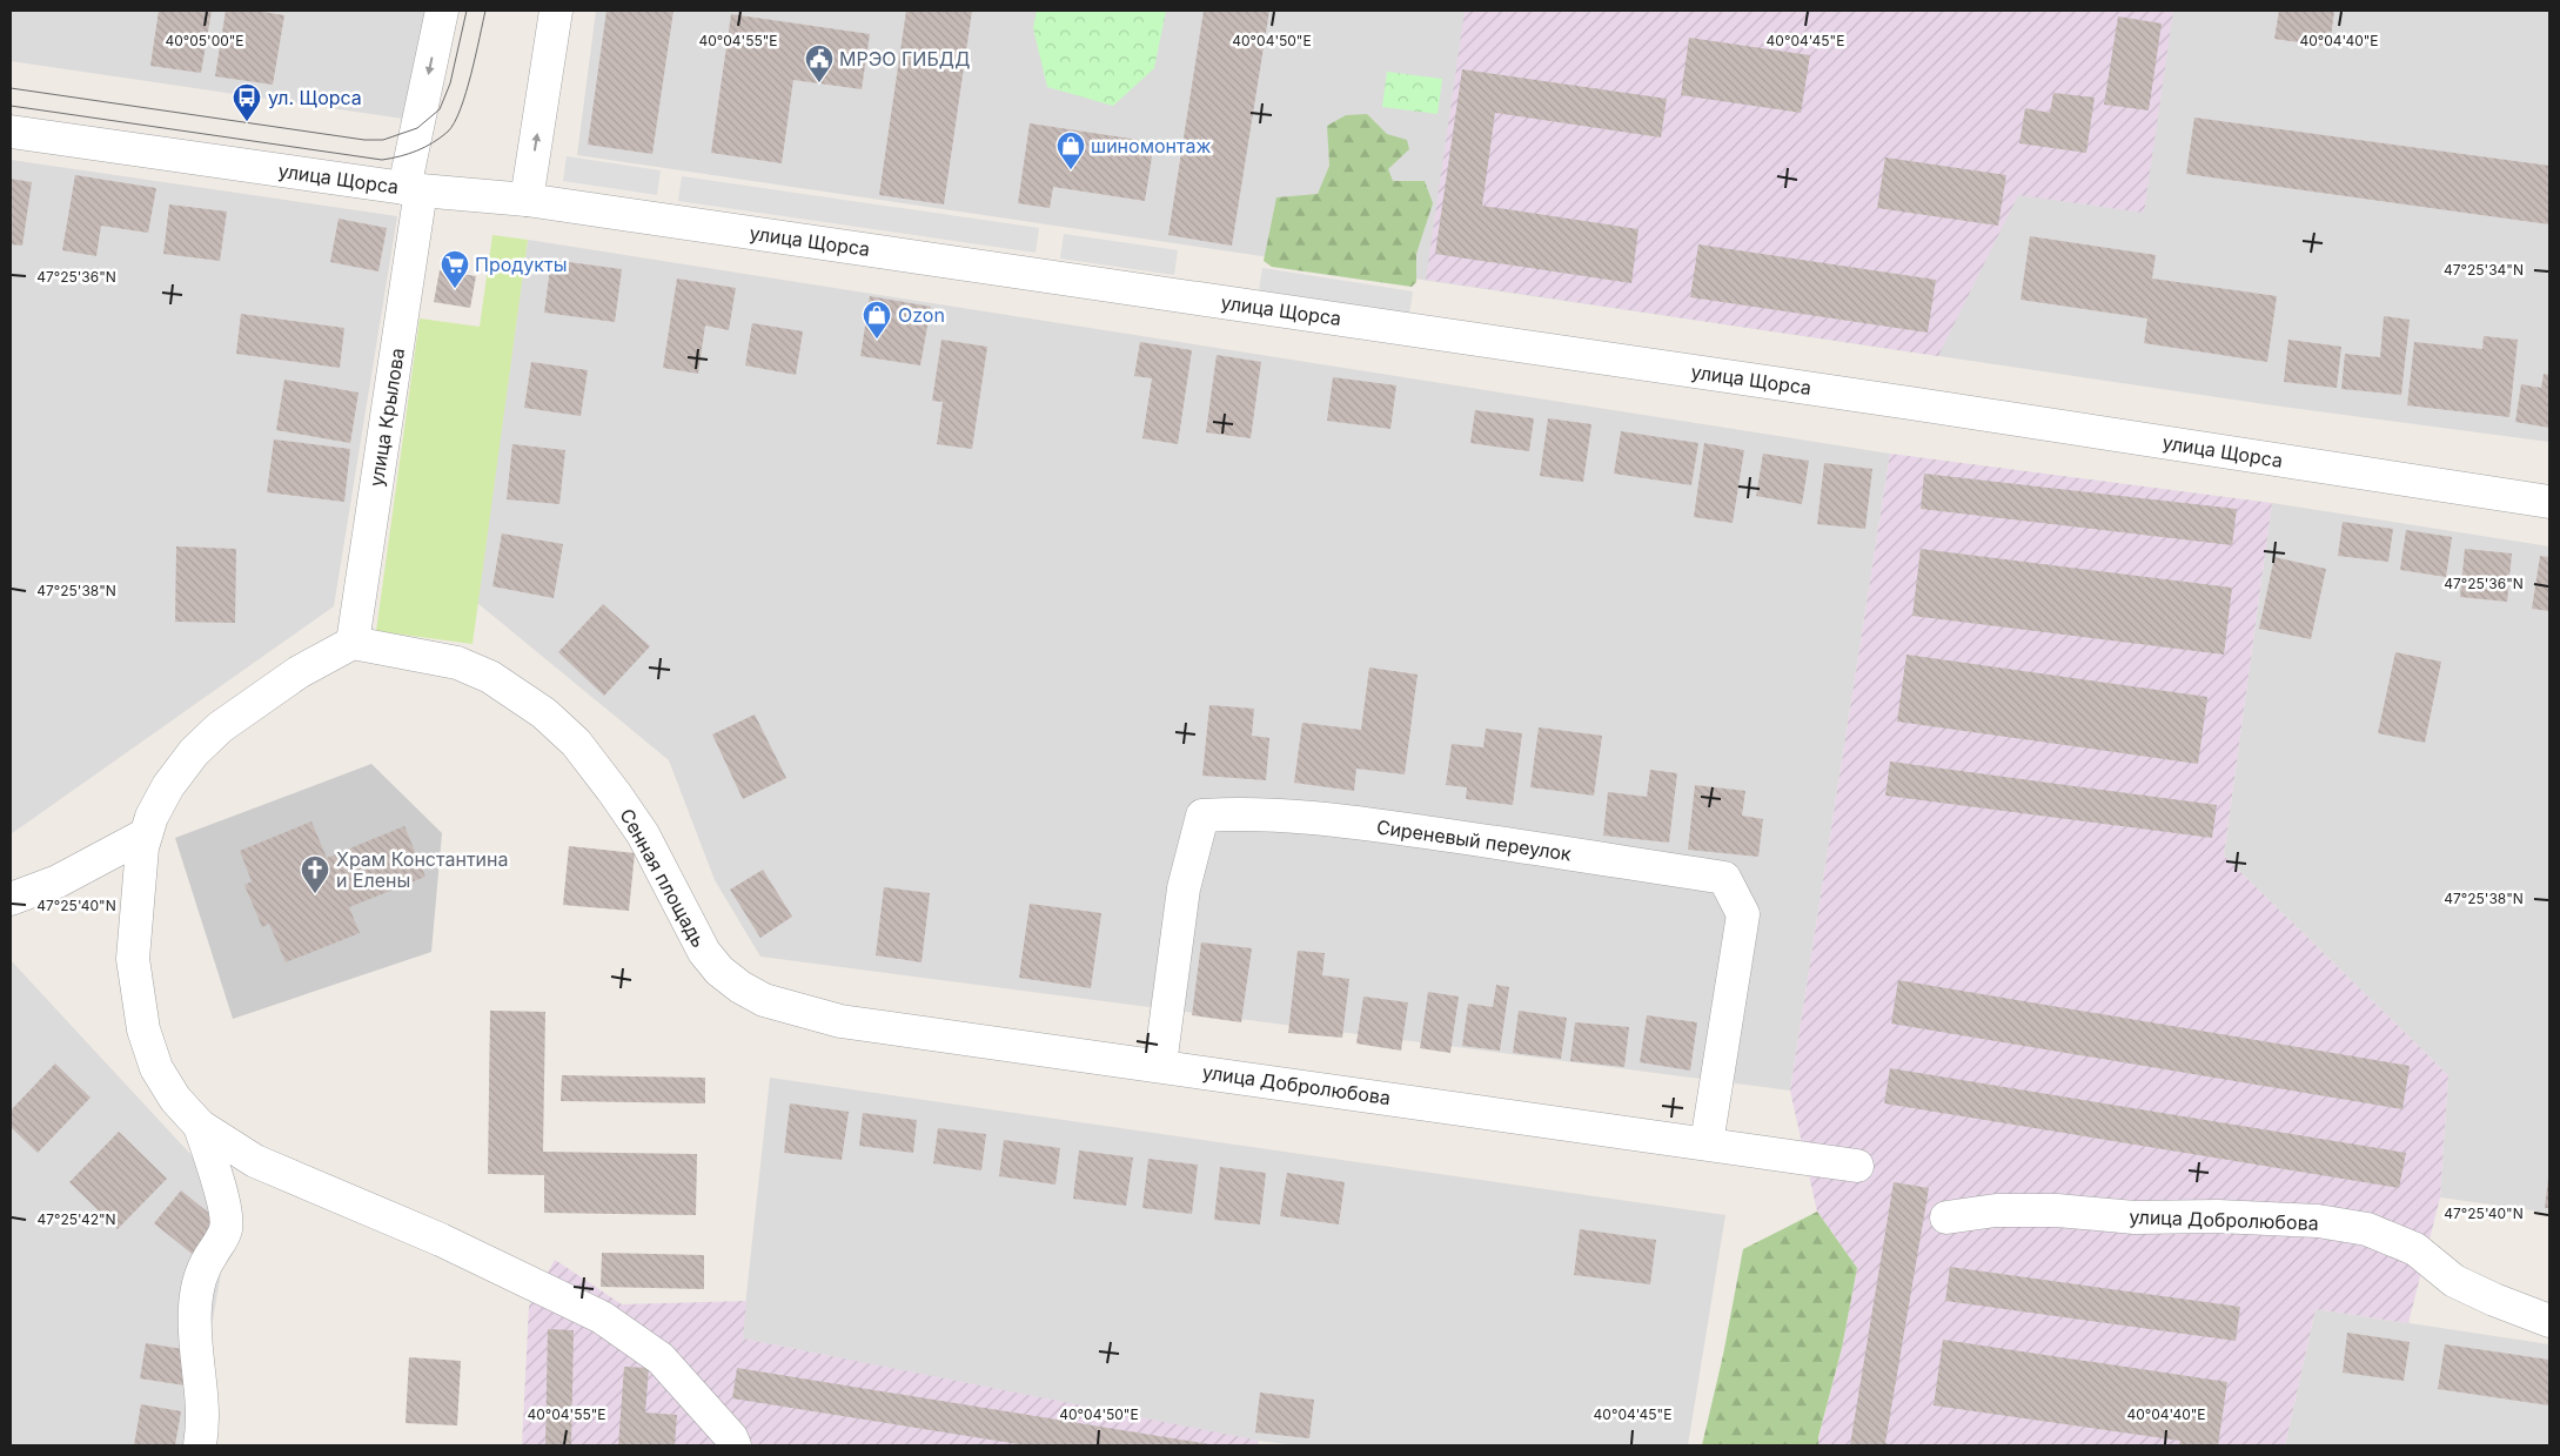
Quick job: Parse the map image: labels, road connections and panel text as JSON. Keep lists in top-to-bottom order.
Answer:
{
  "streets": {
    "street": [
      "улица Щорса",
      "улица Крылова",
      "Сиреневый переулок",
      "Сенная площадь",
      "улица Добролюбова"
    ]
  },
  "crossings": [
    ["улица Щорса", "улица Крылова"],
    ["улица Крылова", "Сенная площадь"],
    ["Сиреневый переулок", "улица Добролюбова"],
    ["Сенная площадь", "улица Добролюбова"]
  ],
  "places": {
    "public building": ["МРЭО ГИБДД"],
    "bus stop": ["ул. Щорса"],
    "shop": ["шиномонтаж", "Ozon"],
    "supermarket": ["Продукты"],
    "church": ["Храм Константина и Елены"]
  },
  "coordinates": [
    "40°05'00\"E",
    "40°04'55\"E",
    "40°04'50\"E",
    "40°04'45\"E",
    "40°04'40\"E",
    "47°25'34\"N",
    "47°25'36\"N",
    "47°25'38\"N",
    "47°25'40\"N",
    "47°25'42\"N"
  ]
}
